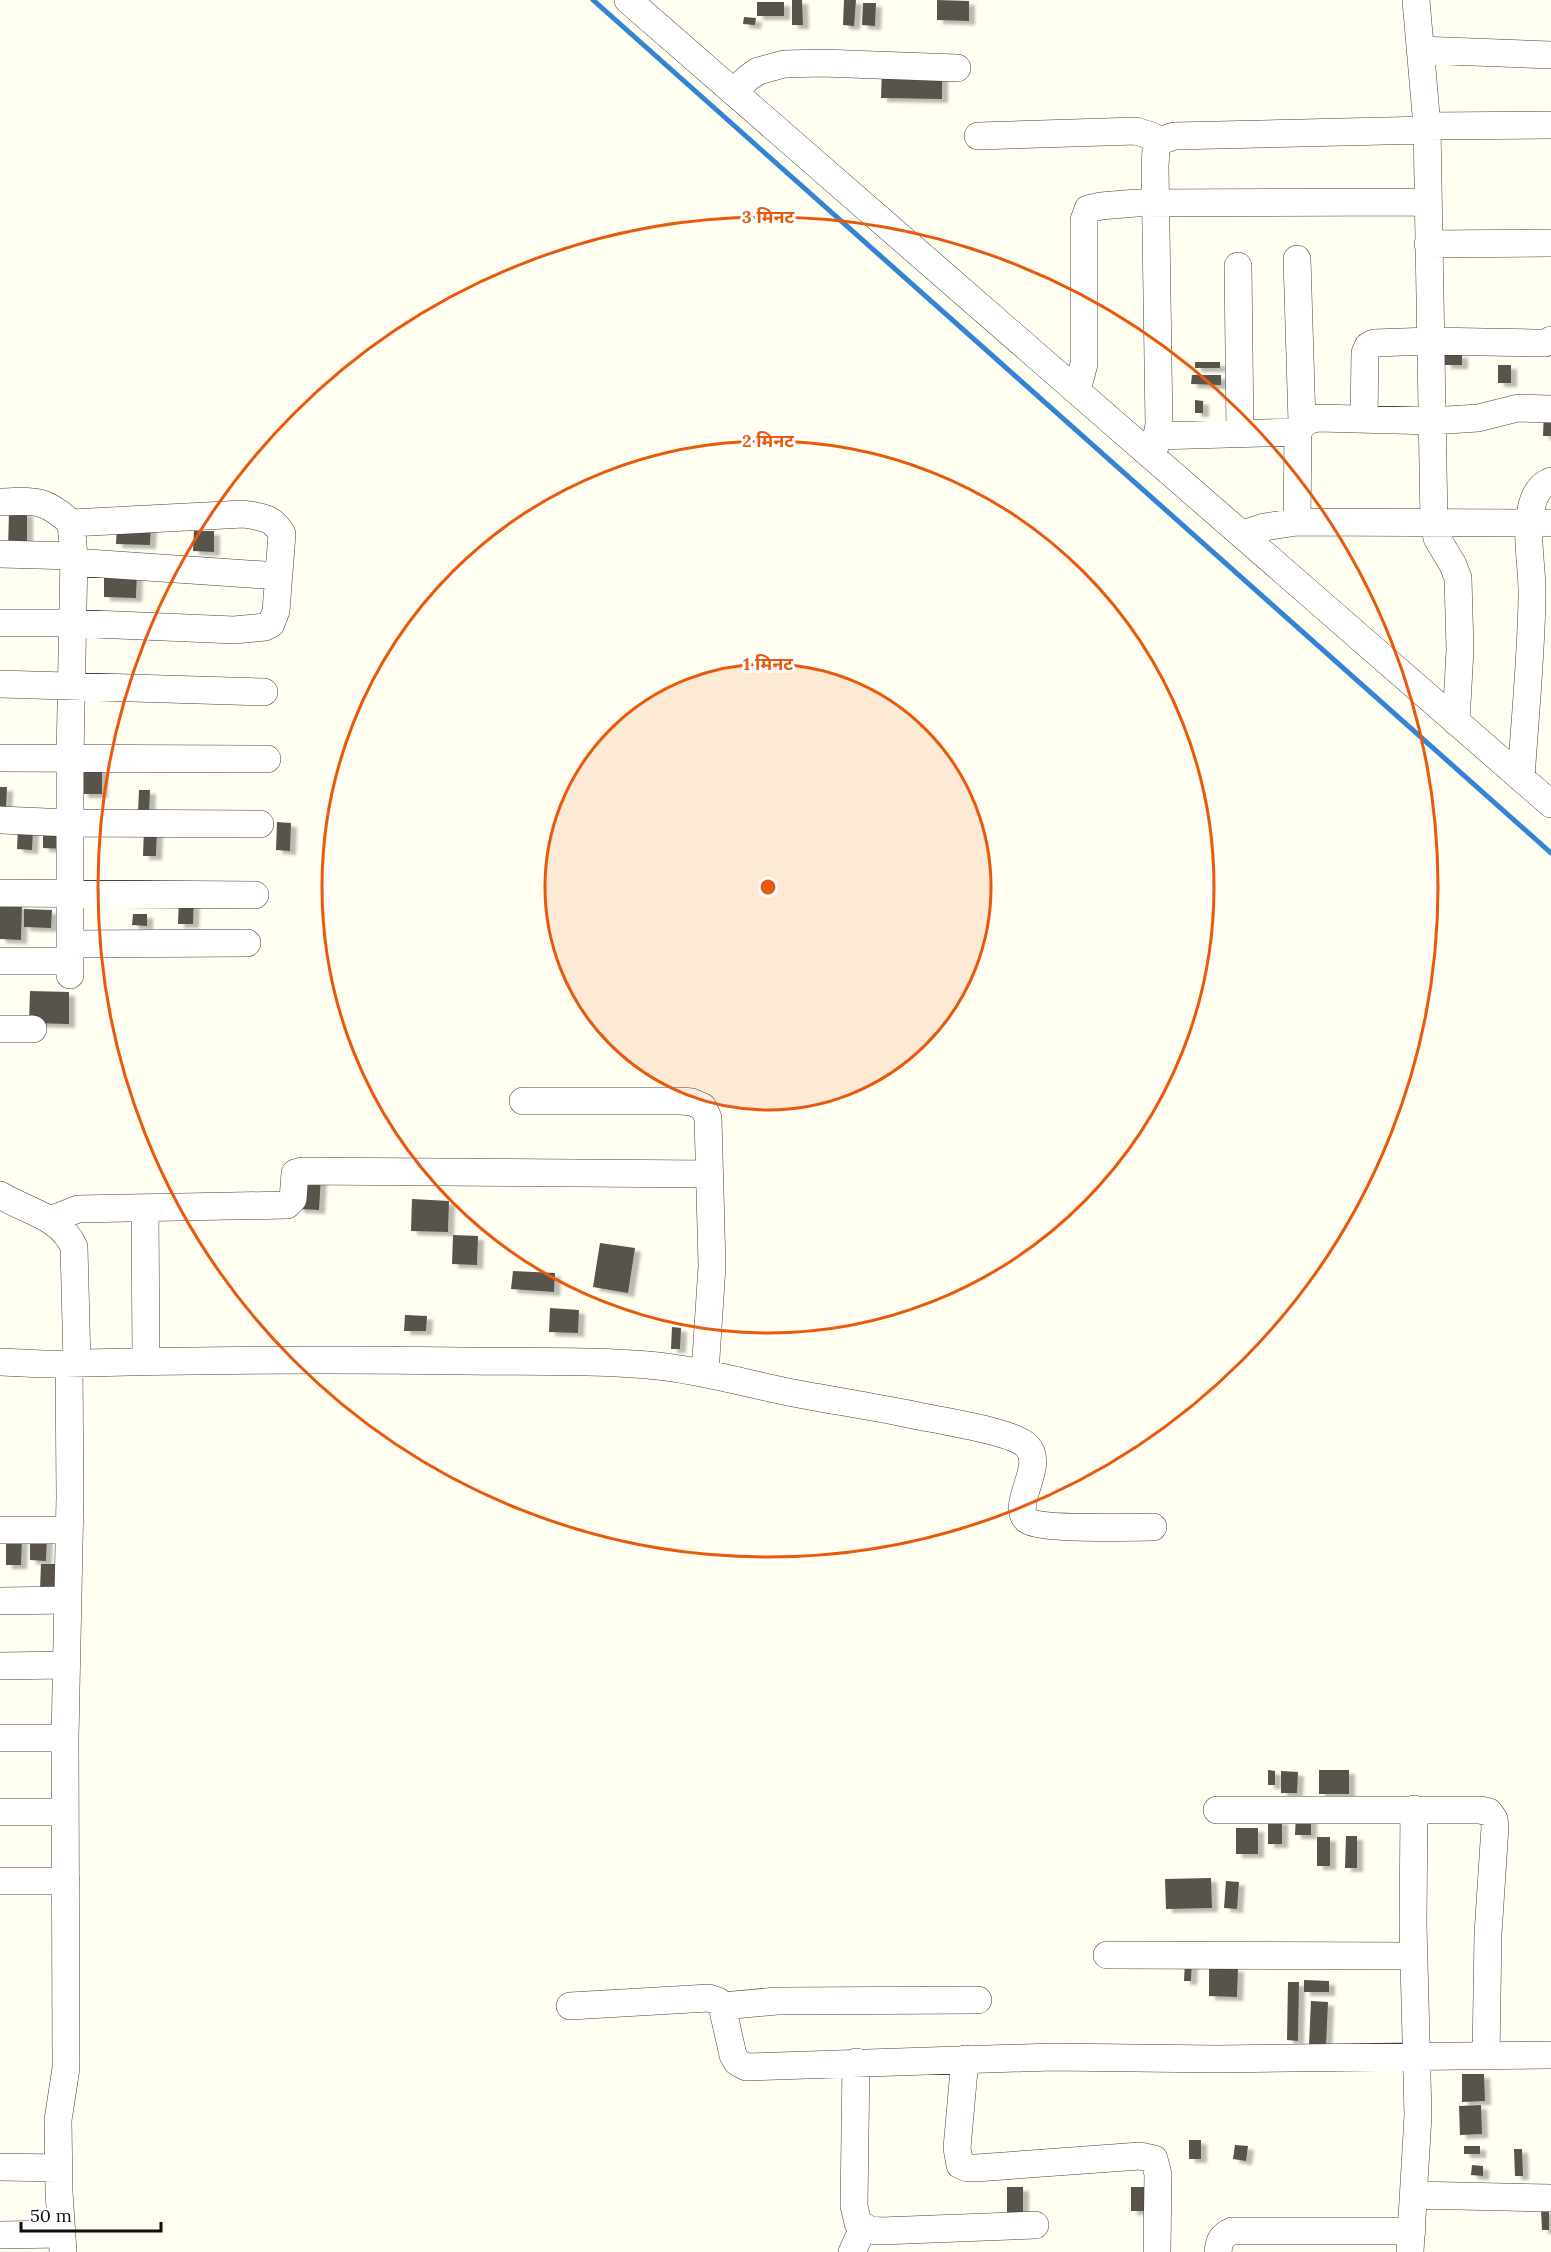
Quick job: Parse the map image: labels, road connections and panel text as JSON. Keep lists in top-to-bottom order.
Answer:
{
  "scale_bar": "50 m",
  "rings": ["3 मिनट", "2 मिनट", "1 मिनट"]
}
